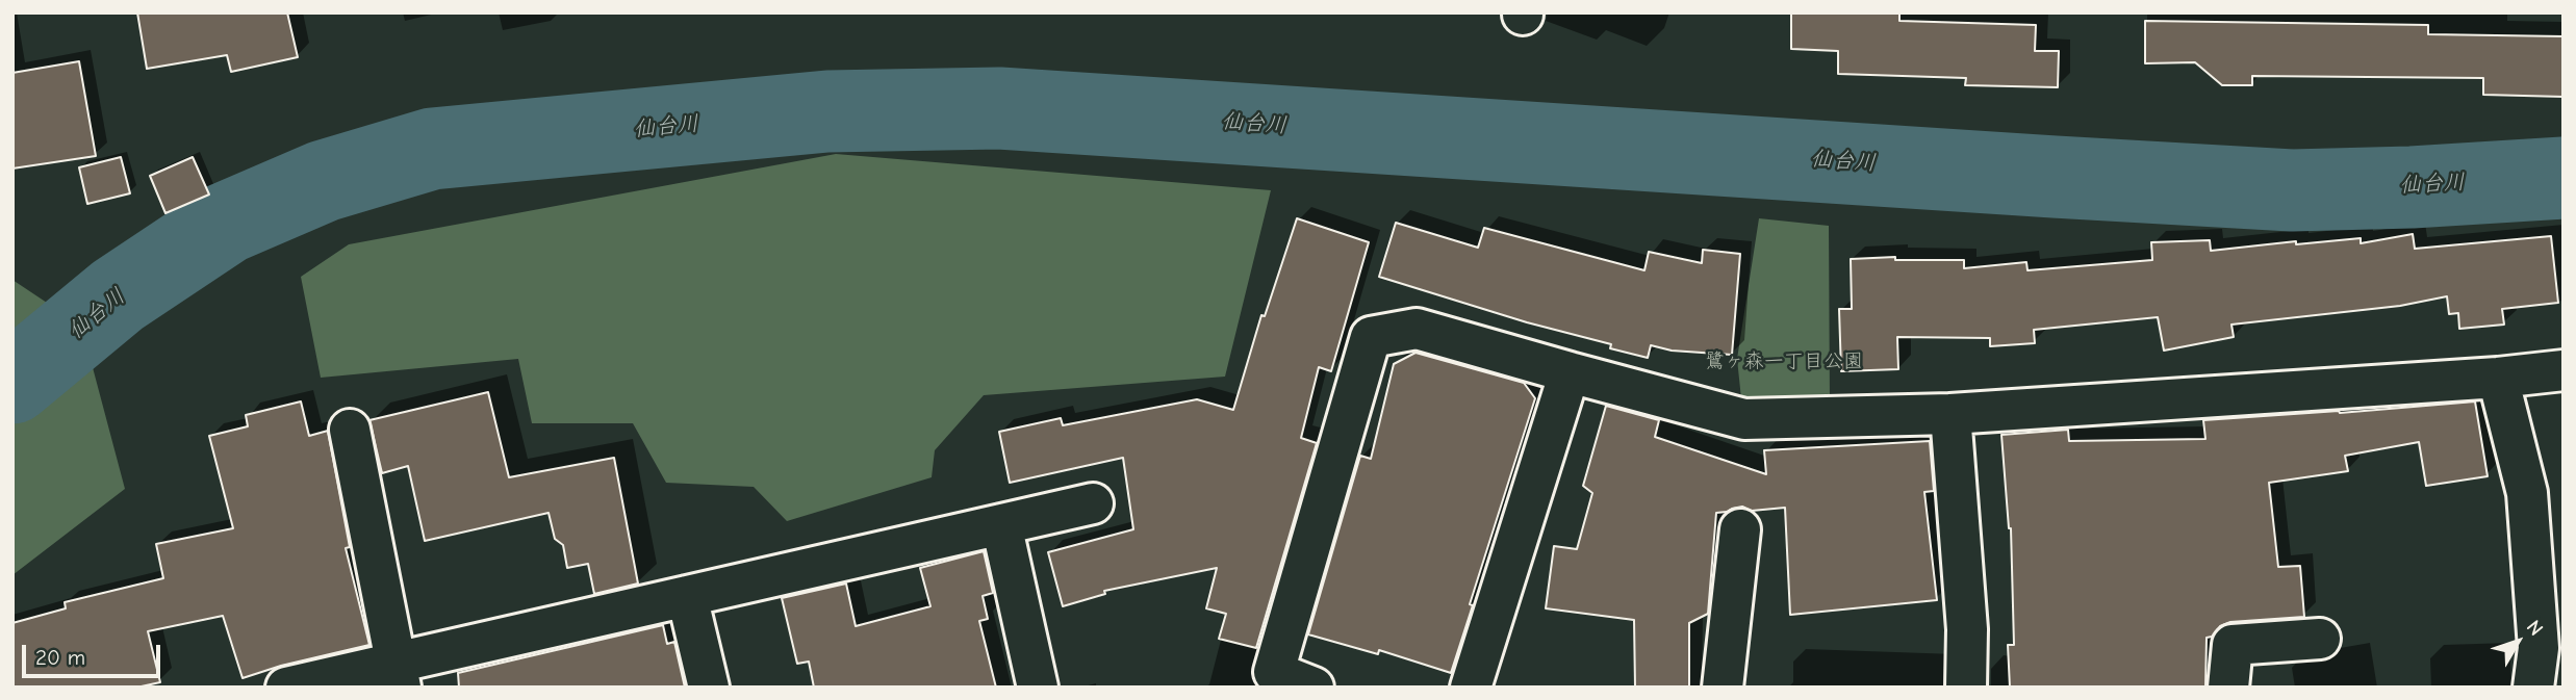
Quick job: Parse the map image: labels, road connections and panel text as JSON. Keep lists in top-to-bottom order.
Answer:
{
  "water": ["仙台川"],
  "parks": ["鷺ヶ森一丁目公園"],
  "scale_bar": "20 m",
  "north": "top right"
}
